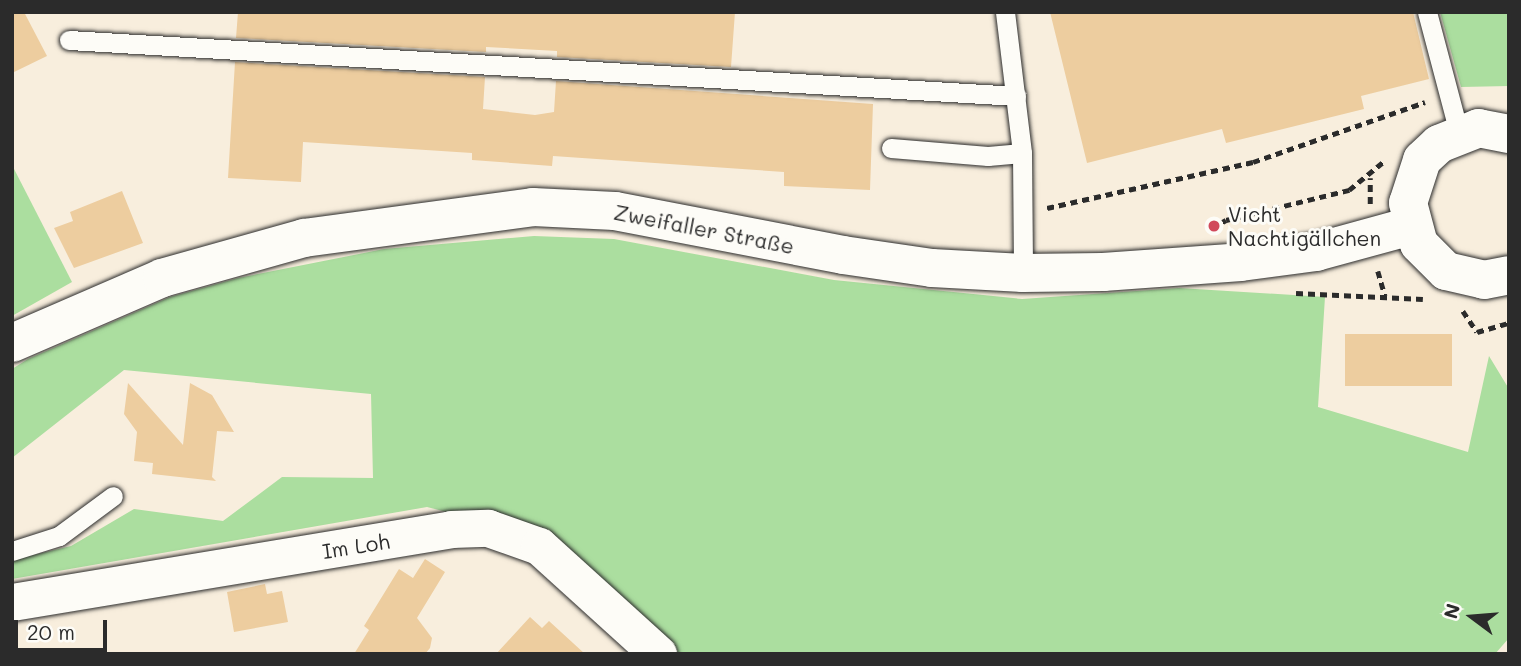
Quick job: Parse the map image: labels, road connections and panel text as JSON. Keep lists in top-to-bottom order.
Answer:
{
  "streets": {
    "main road": ["Zweifaller Straße"],
    "street": ["Im Loh"]
  },
  "places": ["Vicht Nachtigällchen"],
  "scale_bar": "20 m",
  "north": "left"
}
